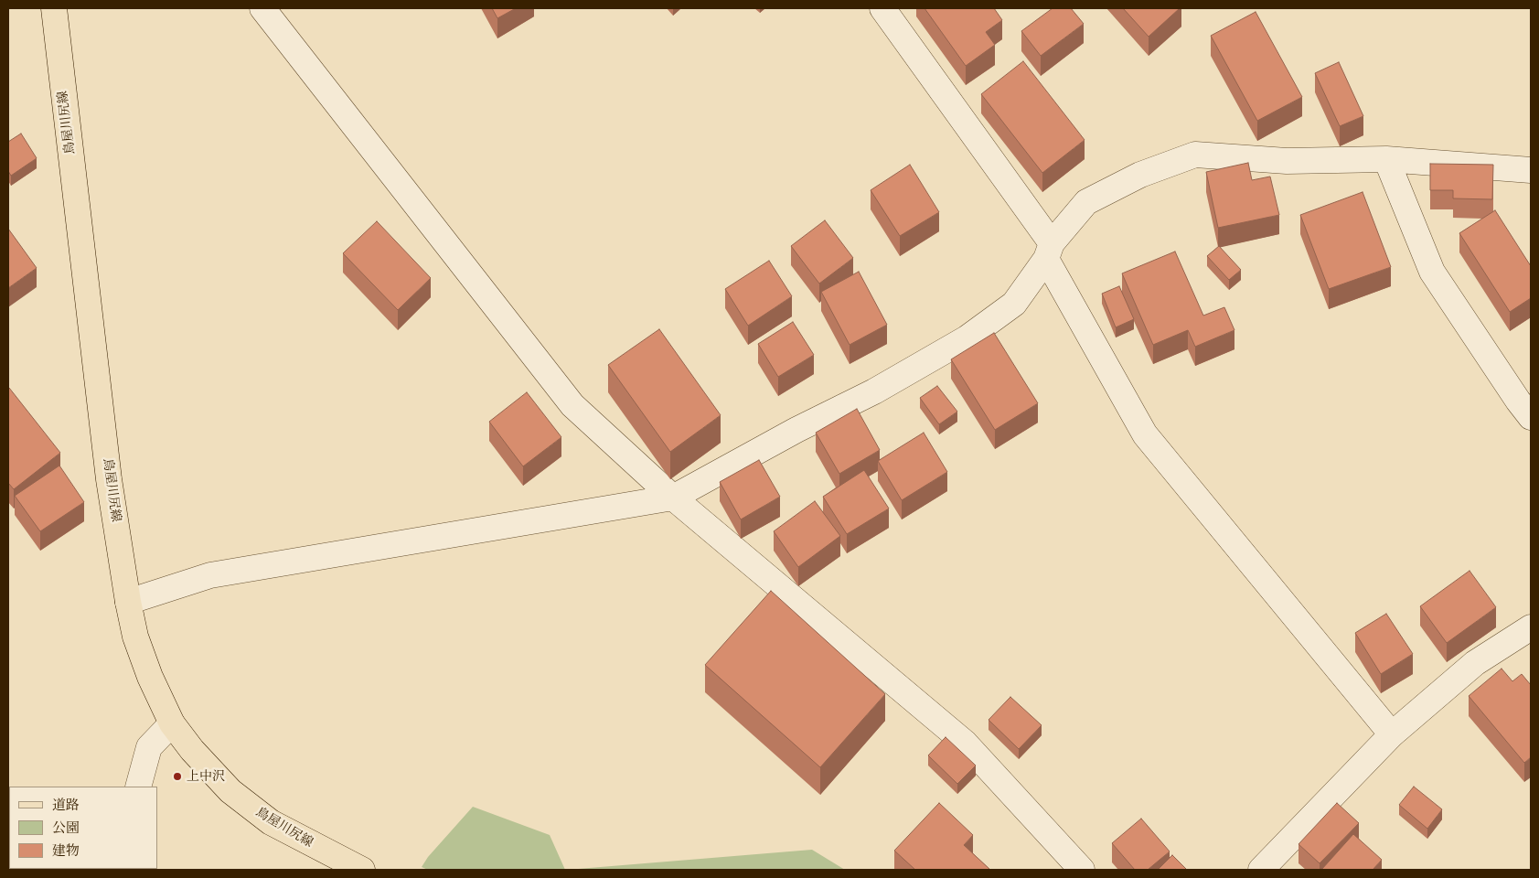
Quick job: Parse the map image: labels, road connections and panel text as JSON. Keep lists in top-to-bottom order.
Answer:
{
  "streets": {
    "main road": ["鳥屋川尻線"]
  },
  "places": ["上中沢"],
  "legend": ["道路", "公園", "建物"]
}
